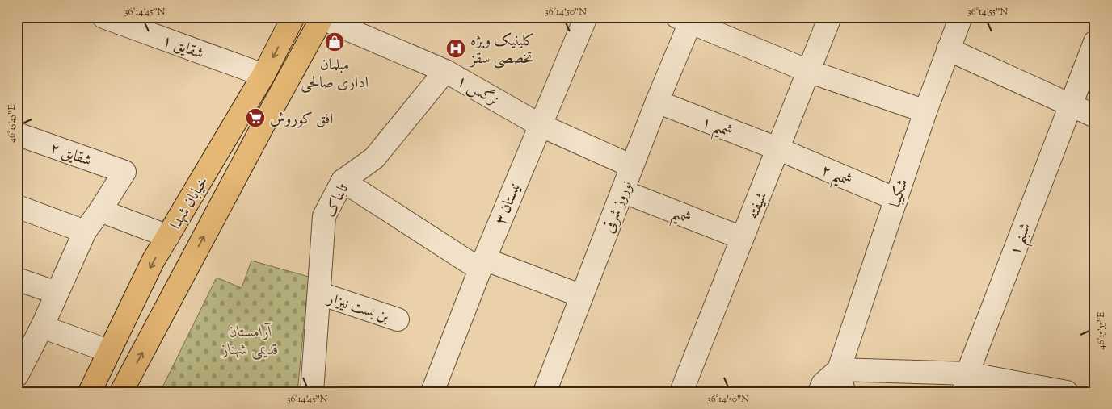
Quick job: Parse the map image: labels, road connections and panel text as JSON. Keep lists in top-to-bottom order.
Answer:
{
  "streets": {
    "main road": ["خیابان شهدا"],
    "street": [
      "شقایق ۱",
      "نرگس ۱",
      "شمیم ۱",
      "شقایق ۲",
      "شمیم ۲",
      "شکیبا",
      "تابناک",
      "نیستان ۳",
      "شیفته",
      "نوروز شرقی",
      "شمیم",
      "شبنم ۱",
      "بن بست نیزار"
    ]
  },
  "crossings": [
    ["شقایق ۱", "خیابان شهدا"],
    ["نرگس ۱", "تابناک"],
    ["نرگس ۱", "خیابان شهدا"],
    ["نرگس ۱", "نیستان ۳"],
    ["نرگس ۱", "نوروز شرقی"],
    ["شمیم ۱", "شمیم ۲"],
    ["شمیم ۱", "شیفته"],
    ["شمیم ۱", "نوروز شرقی"],
    ["شمیم ۲", "شکیبا"],
    ["شمیم ۲", "شیفته"],
    ["تابناک", "بن بست نیزار"],
    ["شیفته", "شمیم"],
    ["نوروز شرقی", "شمیم"]
  ],
  "parks": ["آرامستان قدیمی شهناز"],
  "places": {
    "shop": ["مبلمان اداری صالحی"],
    "hospital": ["کلینیک ویژه تخصصی سقز"],
    "supermarket": ["افق کوروش"]
  },
  "coordinates": [
    "36°14'45\"N",
    "36°14'50\"N",
    "36°14'55\"N",
    "46°15'45\"E",
    "46°15'55\"E"
  ]
}
